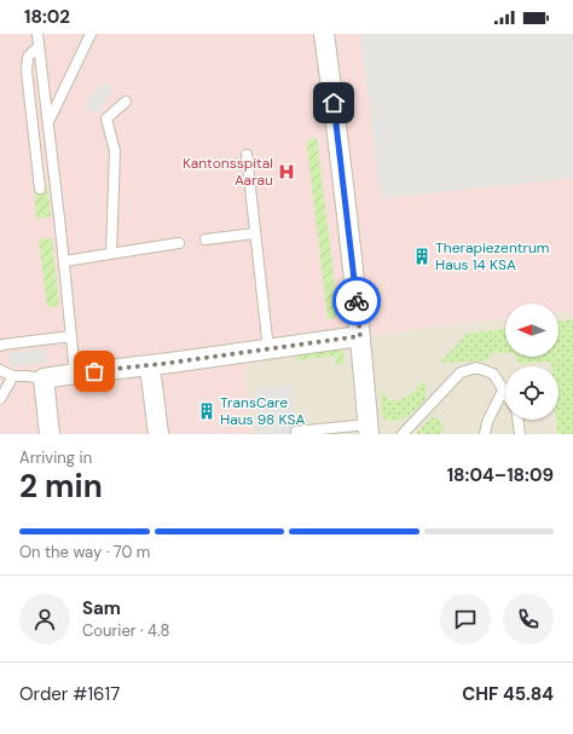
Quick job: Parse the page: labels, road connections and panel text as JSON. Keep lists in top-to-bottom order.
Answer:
{
  "places": {
    "hospital": ["Kantonsspital Aarau"],
    "building": ["Therapiezentrum Haus 14 KSA", "TransCare Haus 98 KSA"]
  },
  "north": "left",
  "page": {
    "status": "18:02",
    "heading": ["2 min", "Arriving in", "18:04–18:09"],
    "panel": [
      "Sam",
      "Courier · 4.8",
      "Order #1617",
      "CHF 45.84"
    ],
    "bar": "On the way · 70 m"
  }
}
